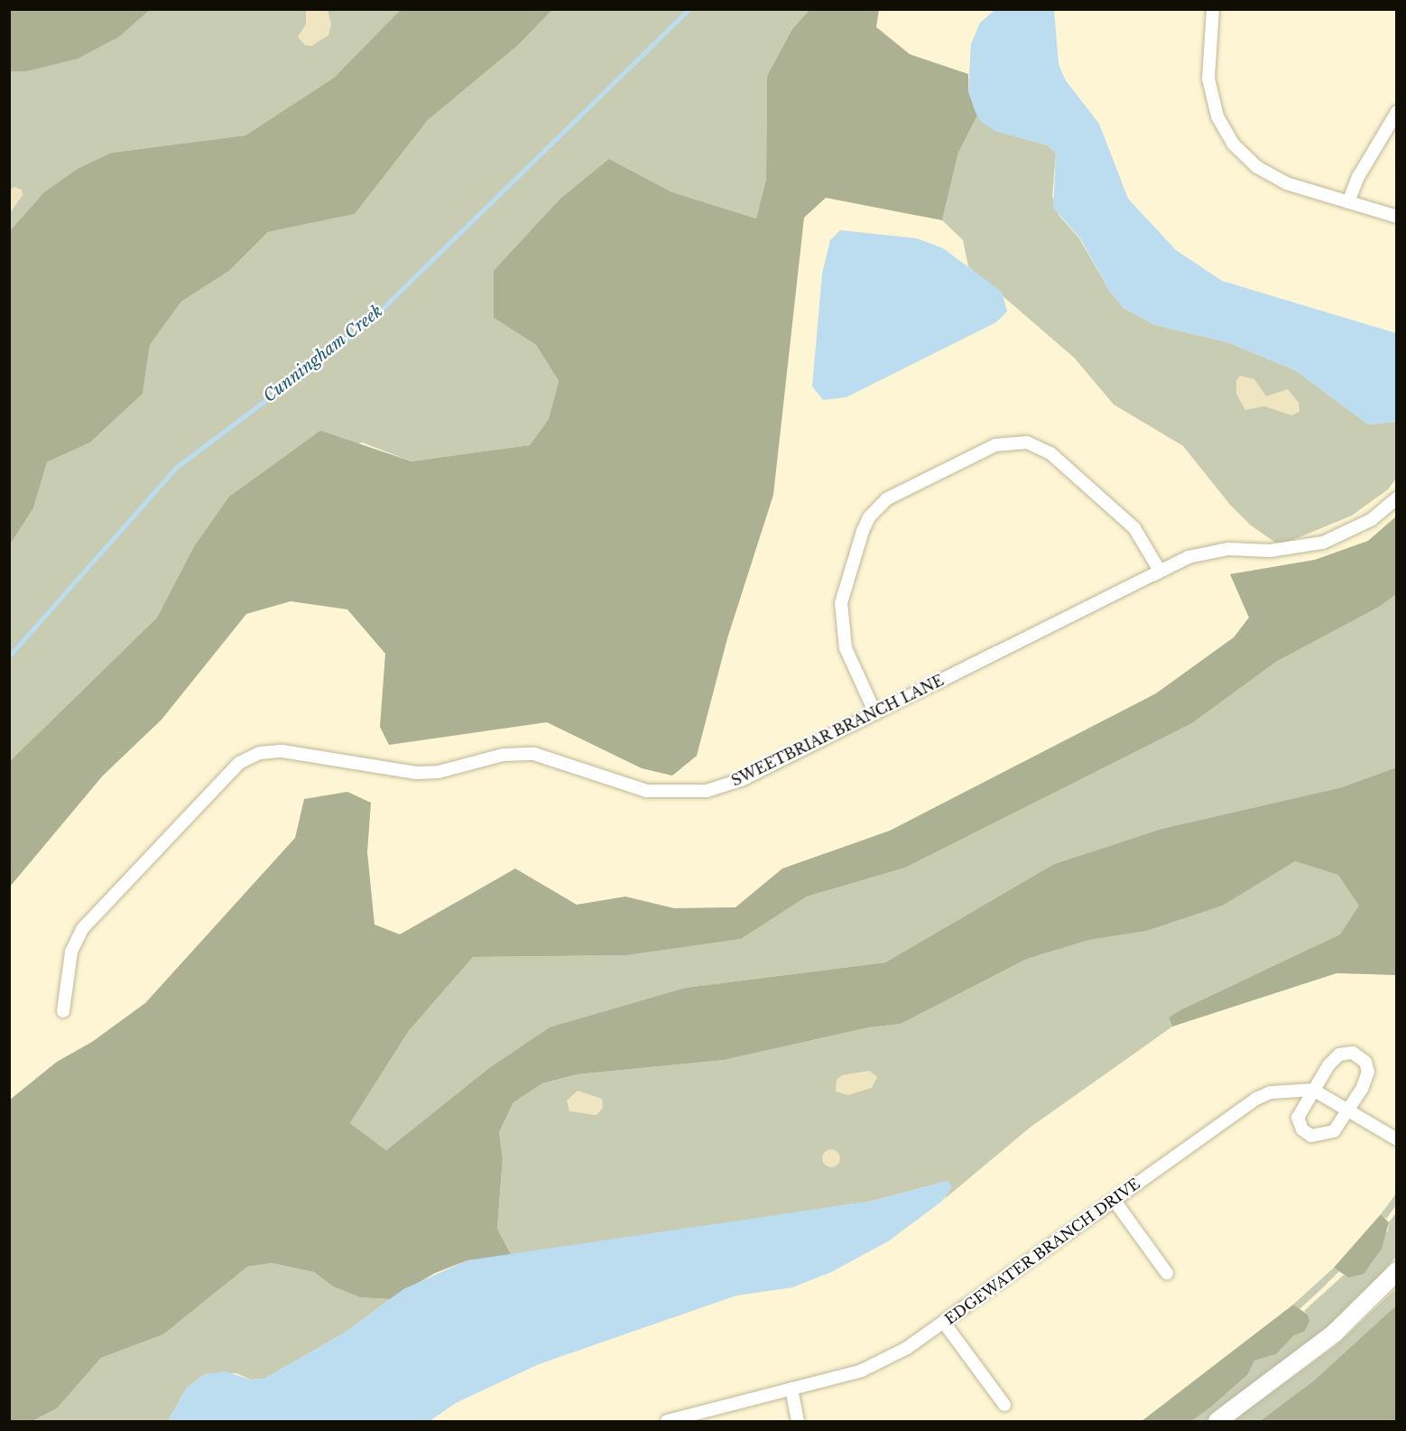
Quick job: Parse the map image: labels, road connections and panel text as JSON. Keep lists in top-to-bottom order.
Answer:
{
  "streets": {
    "street": ["SWEETBRIAR BRANCH LANE", "EDGEWATER BRANCH DRIVE"]
  },
  "water": ["Cunningham Creek"]
}
